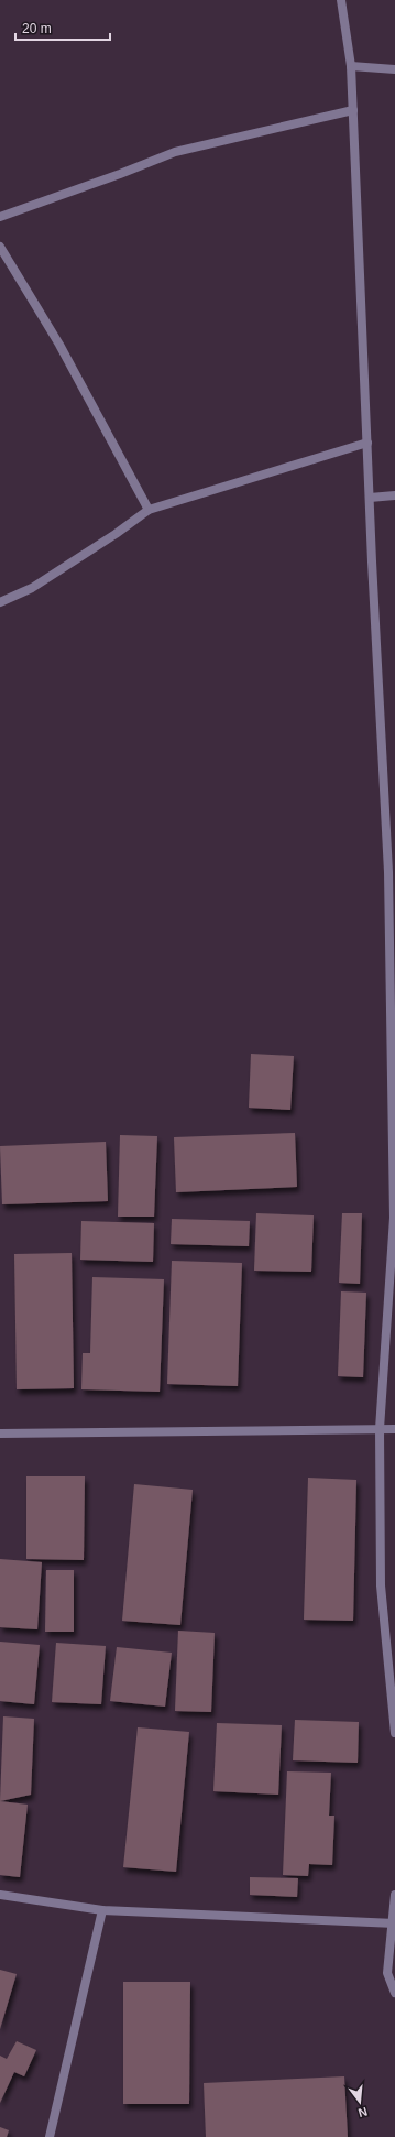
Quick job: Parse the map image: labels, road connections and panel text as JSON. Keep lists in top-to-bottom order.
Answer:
{
  "scale_bar": "20 m",
  "north": "bottom"
}
